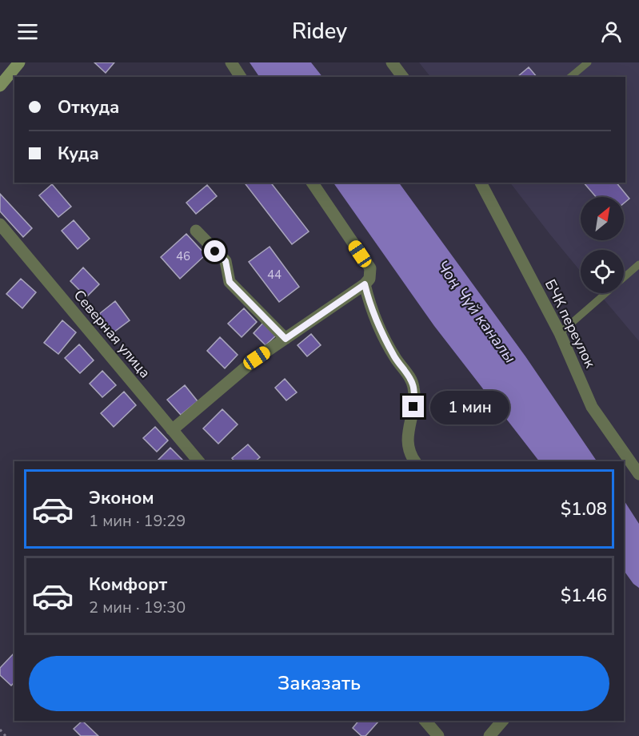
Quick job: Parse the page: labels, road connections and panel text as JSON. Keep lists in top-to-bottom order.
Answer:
{
  "streets": {
    "street": ["БЧК переулок", "Северная улица"]
  },
  "water": ["Чоң Чүй каналы"],
  "house_numbers": ["46", "44"],
  "north": "top right",
  "page": {
    "header": "Ridey",
    "banner": ["Откуда", "Куда"],
    "bubble": "1 мин",
    "list": [
      {
        "name": "Эконом",
        "note": "1 мин · 19:29",
        "value": "$1.08"
      },
      {
        "name": "Комфорт",
        "note": "2 мин · 19:30",
        "value": "$1.46"
      }
    ],
    "buttons": "Заказать"
  }
}
